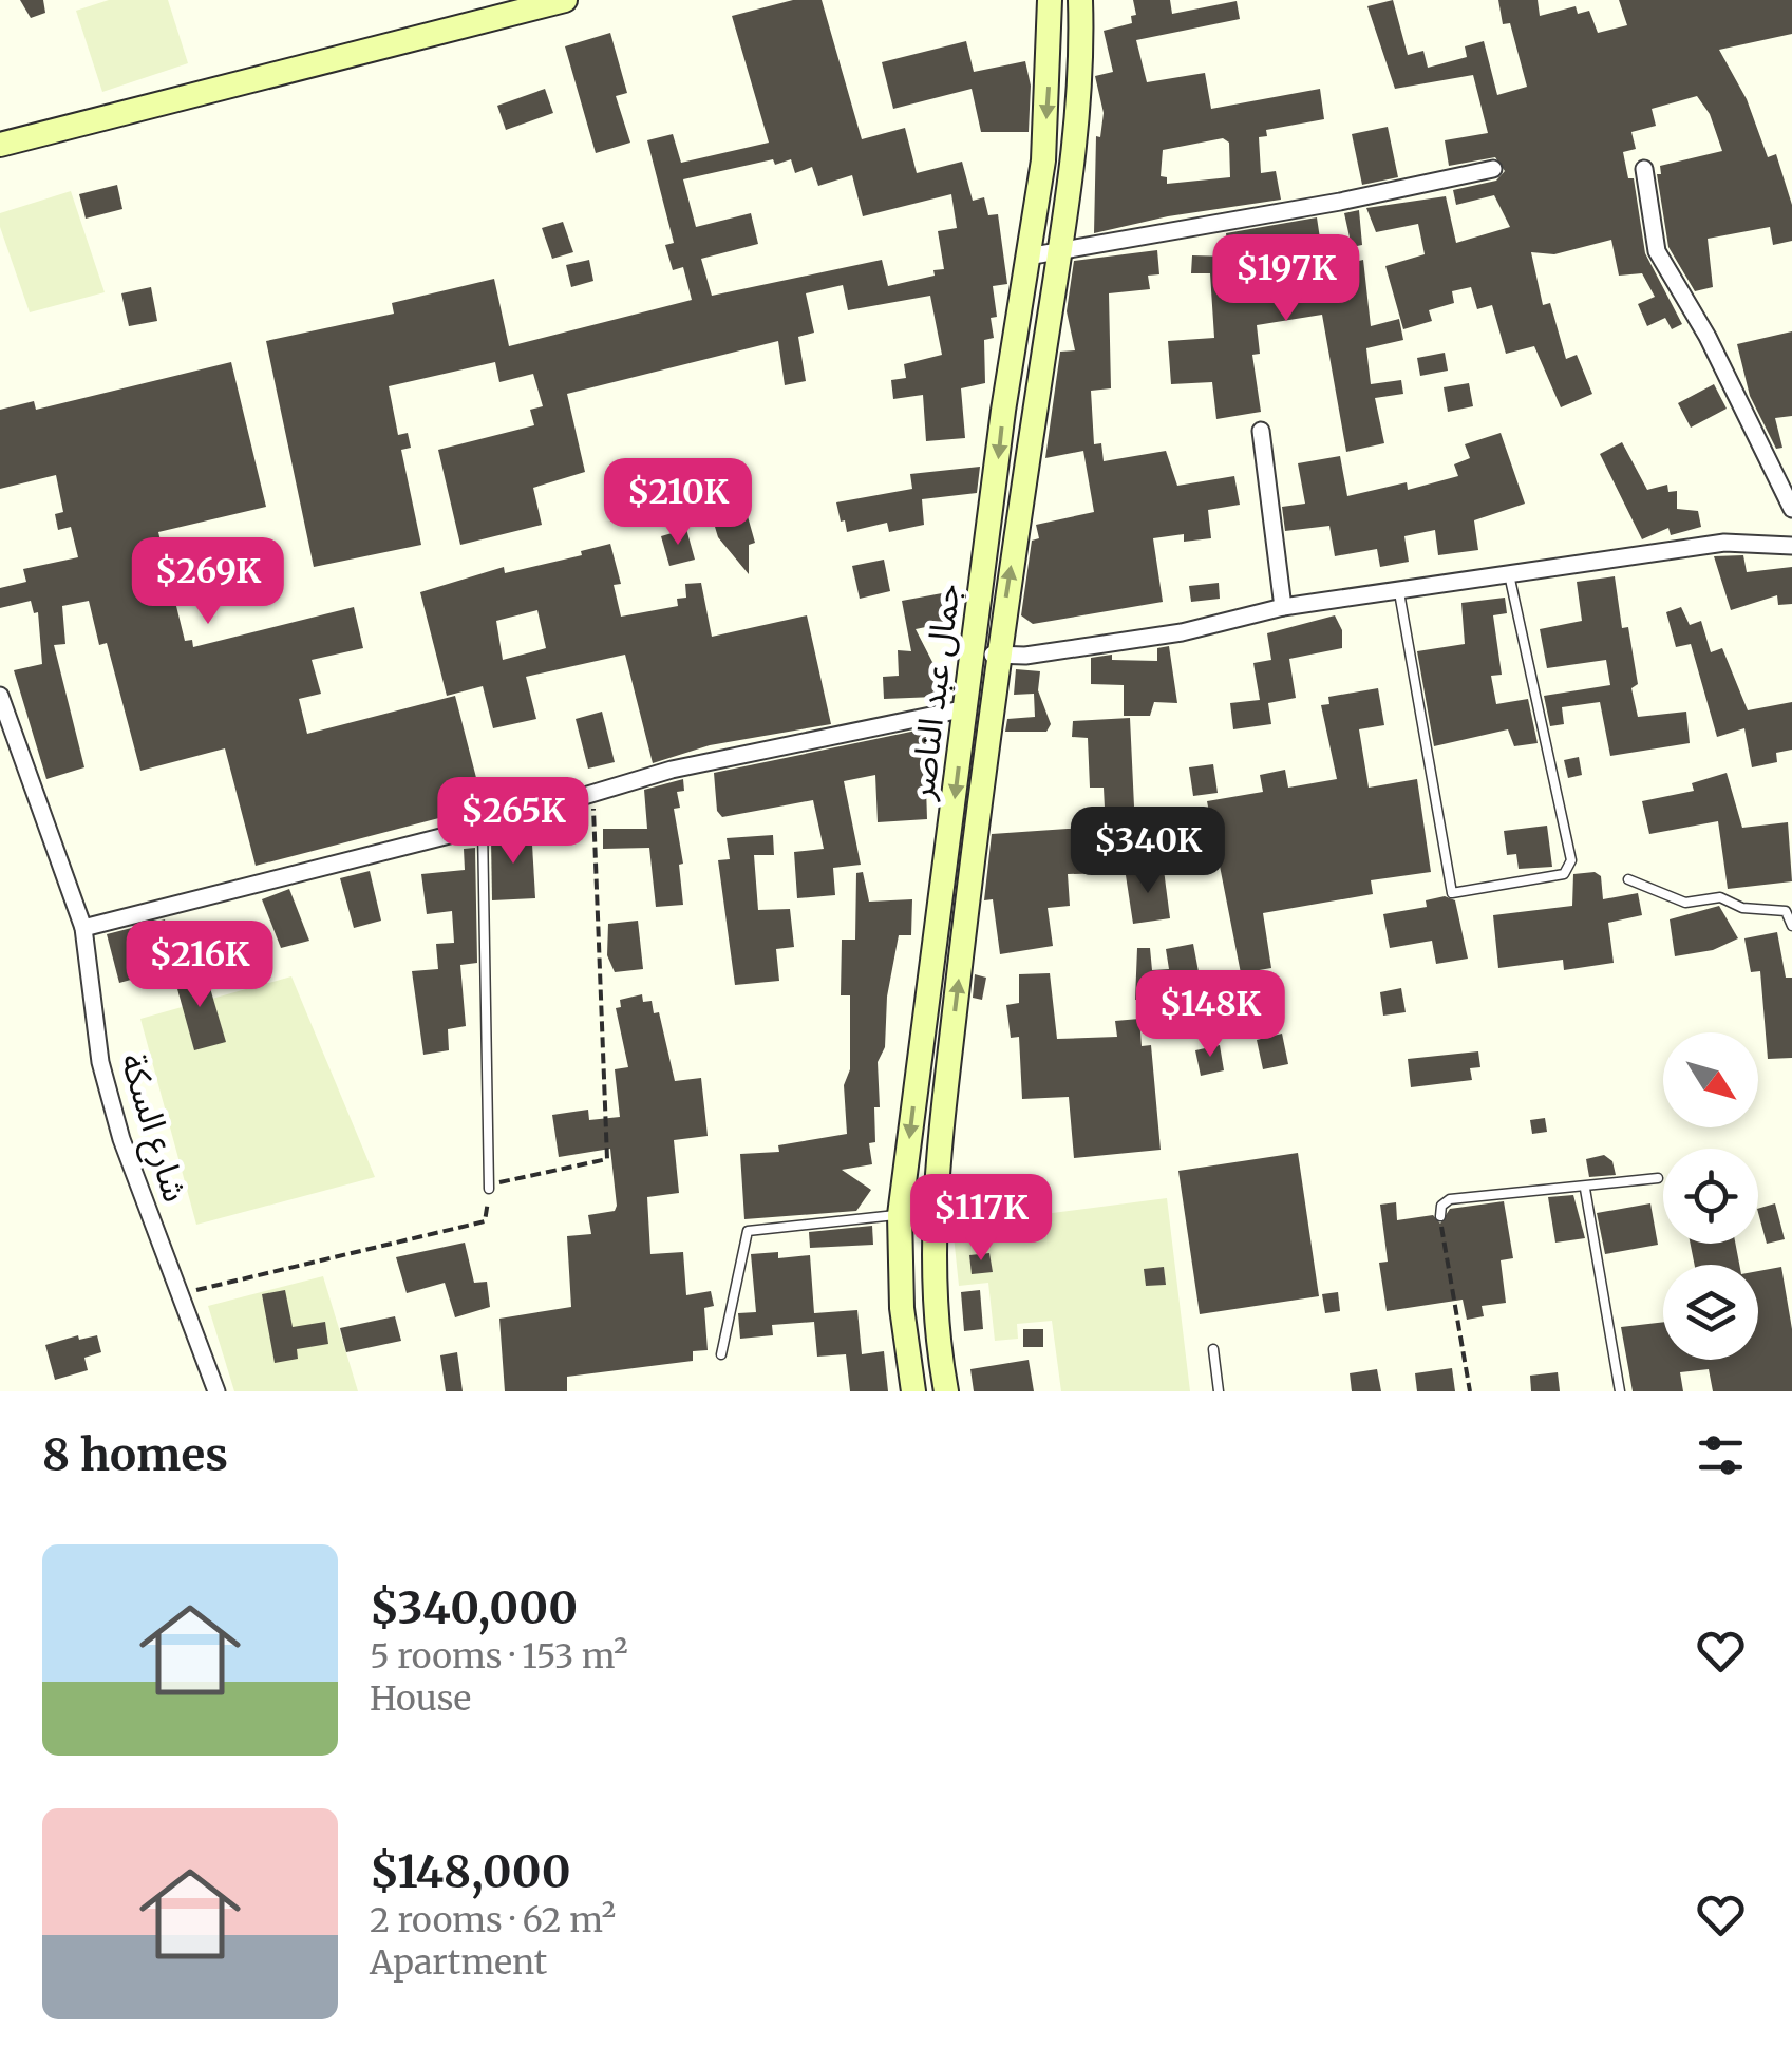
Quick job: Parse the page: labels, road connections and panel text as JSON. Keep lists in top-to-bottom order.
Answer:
{
  "streets": {
    "main road": ["جمال عبد الناصر"],
    "street": ["شارع السكة"]
  },
  "north": "bottom right",
  "page": {
    "price": [
      "$197K",
      "$210K",
      "$269K",
      "$265K",
      "$340K",
      "$216K",
      "$148K",
      "$117K"
    ],
    "heading": "8 homes",
    "list": [
      {
        "name": "$340,000",
        "note": "5 rooms · 153 m² · House"
      },
      {
        "name": "$148,000",
        "note": "2 rooms · 62 m² · Apartment"
      }
    ]
  }
}
